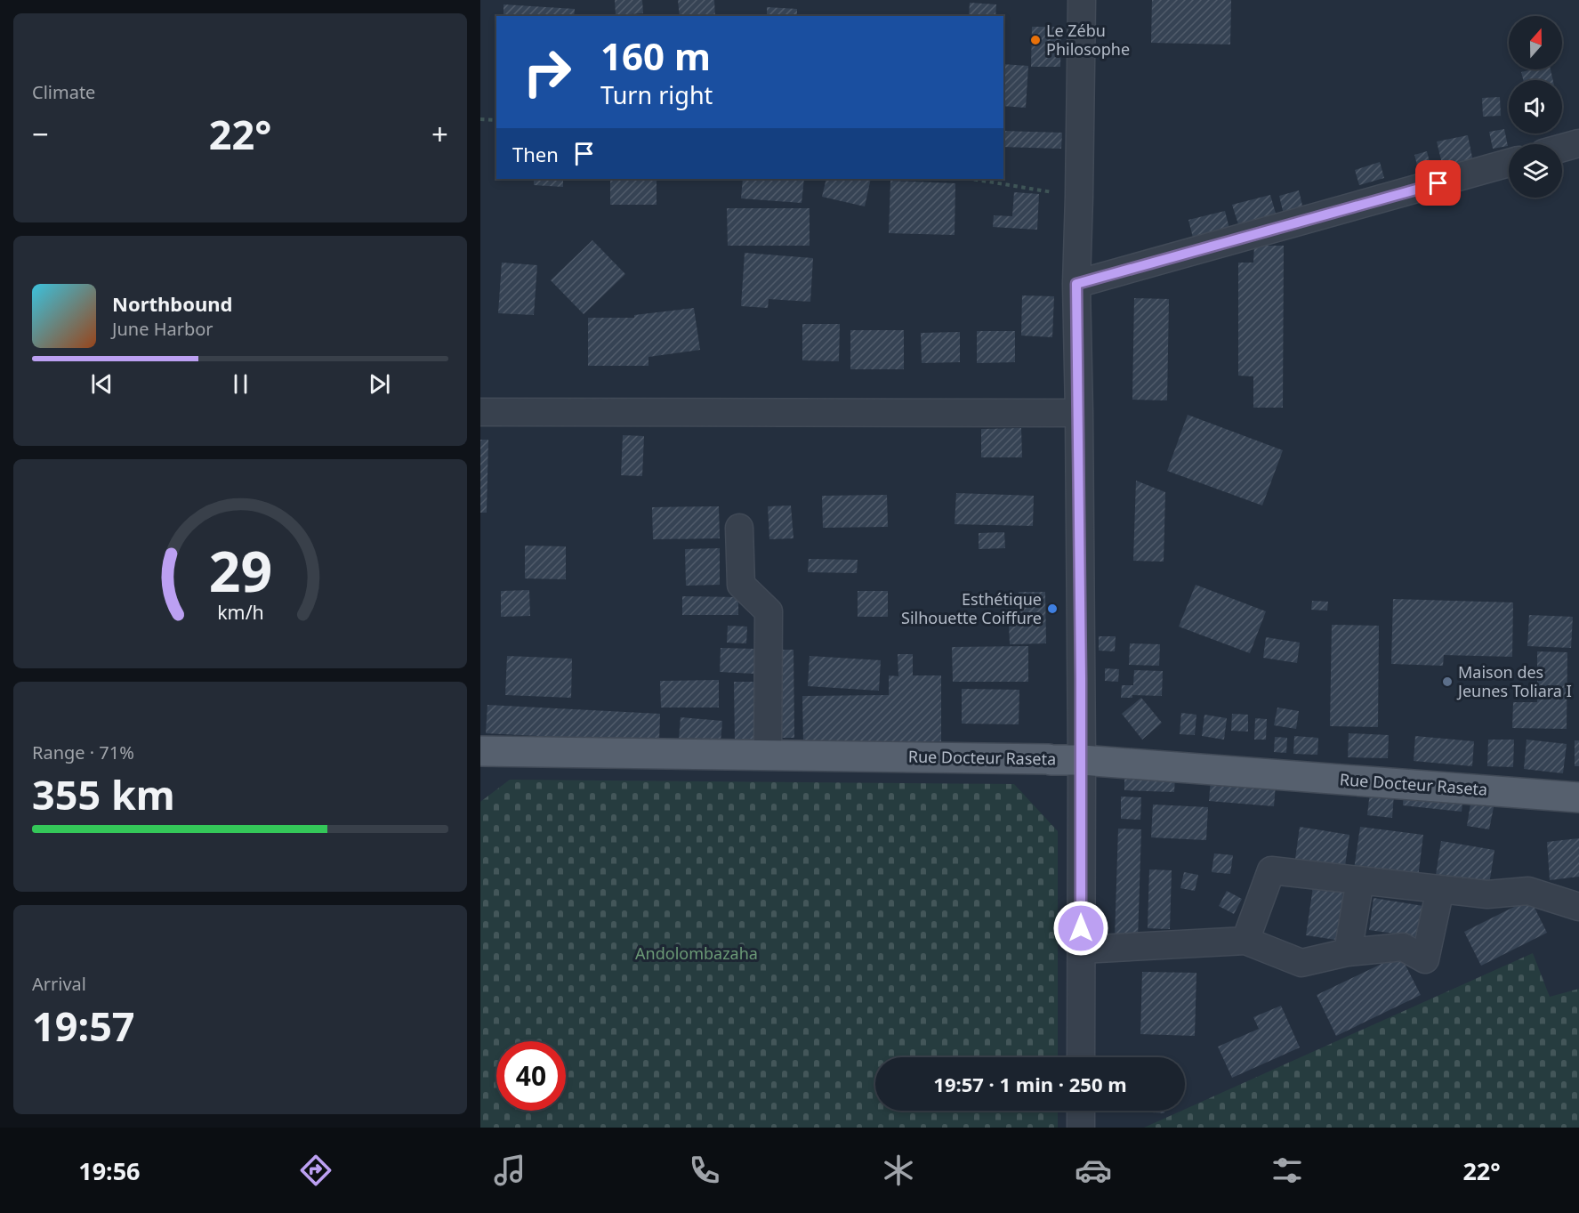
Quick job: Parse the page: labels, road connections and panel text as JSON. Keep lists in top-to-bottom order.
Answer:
{
  "streets": {
    "main road": ["Rue Docteur Raseta"]
  },
  "parks": ["Andolombazaha"],
  "places": ["Le Zébu Philosophe", "Esthétique Silhouette Coiffure", "Maison des Jeunes Toliara I"],
  "north": "top",
  "page": {
    "tile": [
      "Climate",
      ["Range · 71%", "355 km"],
      ["Arrival", "19:57"]
    ],
    "turn": ["160 m", "Turn right"],
    "heat": ["−", "22°", "+"],
    "then": "Then",
    "song": ["Northbound", "June Harbor"],
    "limit": "40",
    "trip": "19:57 · 1 min · 250 m",
    "tabs": ["19:56", "22°"],
    "gauge": ["29", "km/h"]
  }
}
